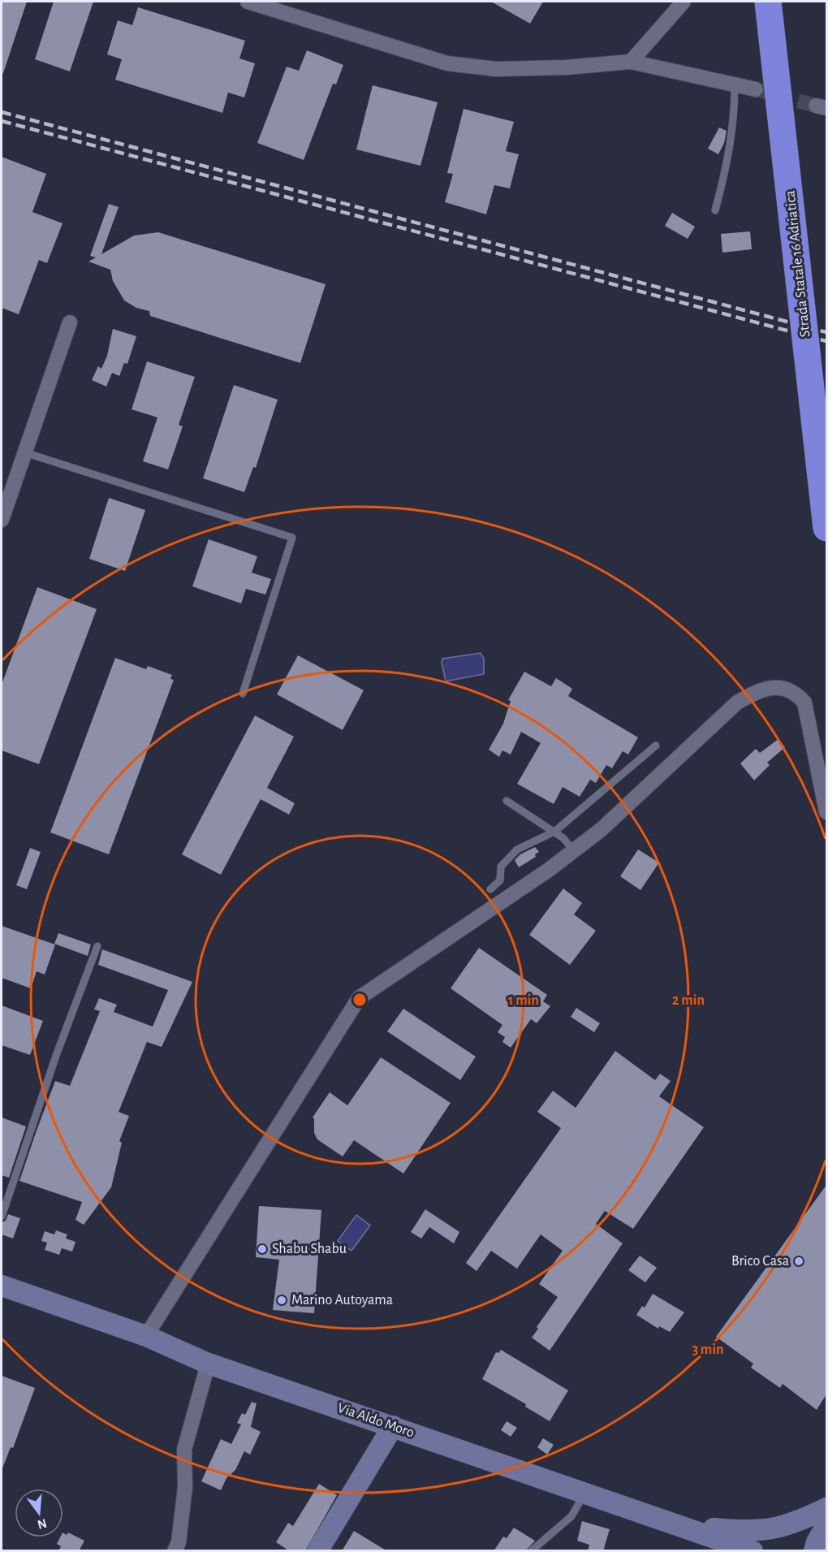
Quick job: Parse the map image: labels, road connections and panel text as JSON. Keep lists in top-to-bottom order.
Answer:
{
  "streets": {
    "highway": ["Strada Statale 16 Adriatica"],
    "main road": ["Via Aldo Moro"]
  },
  "places": ["Shabu Shabu", "Brico Casa", "Marino Autoyama"],
  "north": "bottom",
  "rings": ["1 min", "2 min", "3 min"]
}
